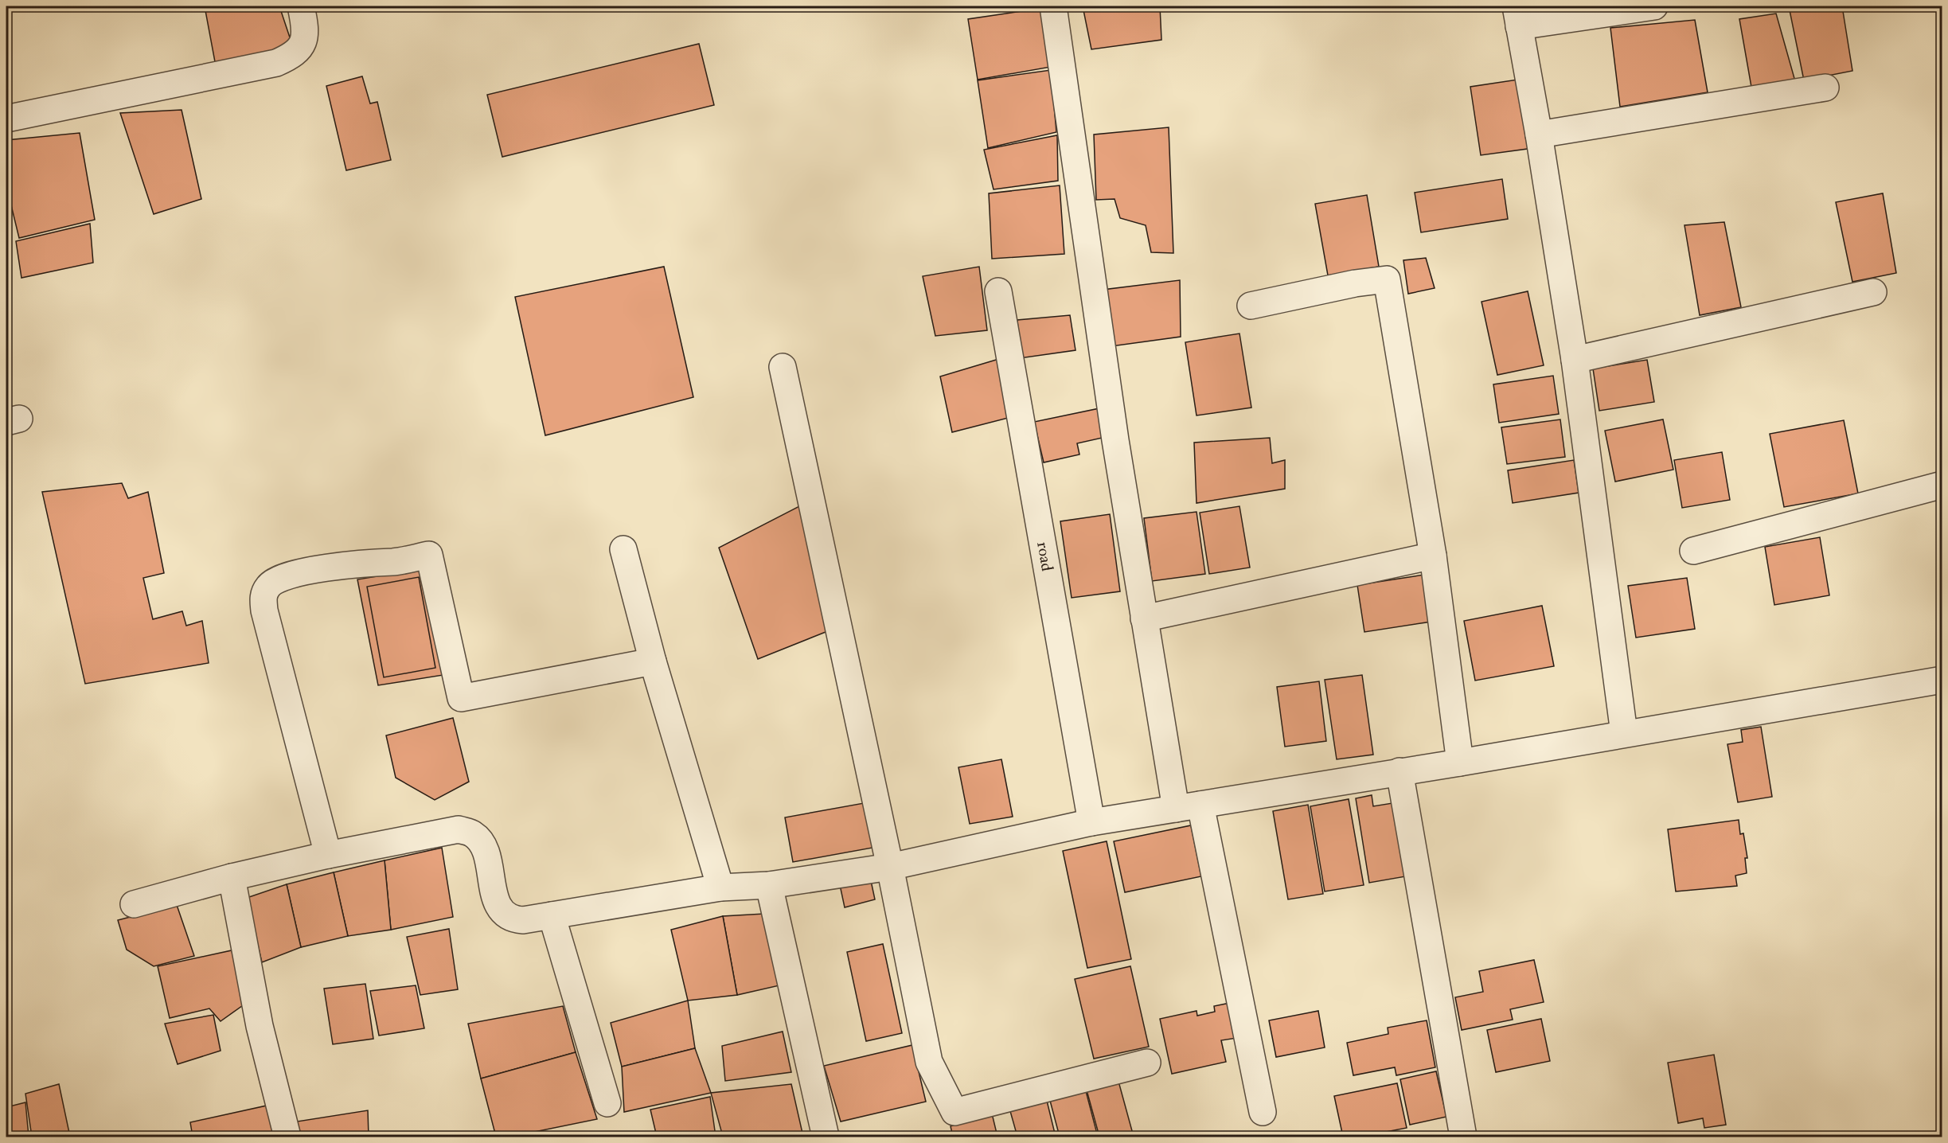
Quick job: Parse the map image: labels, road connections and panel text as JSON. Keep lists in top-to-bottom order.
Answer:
{
  "streets": {
    "street": ["road"]
  }
}
